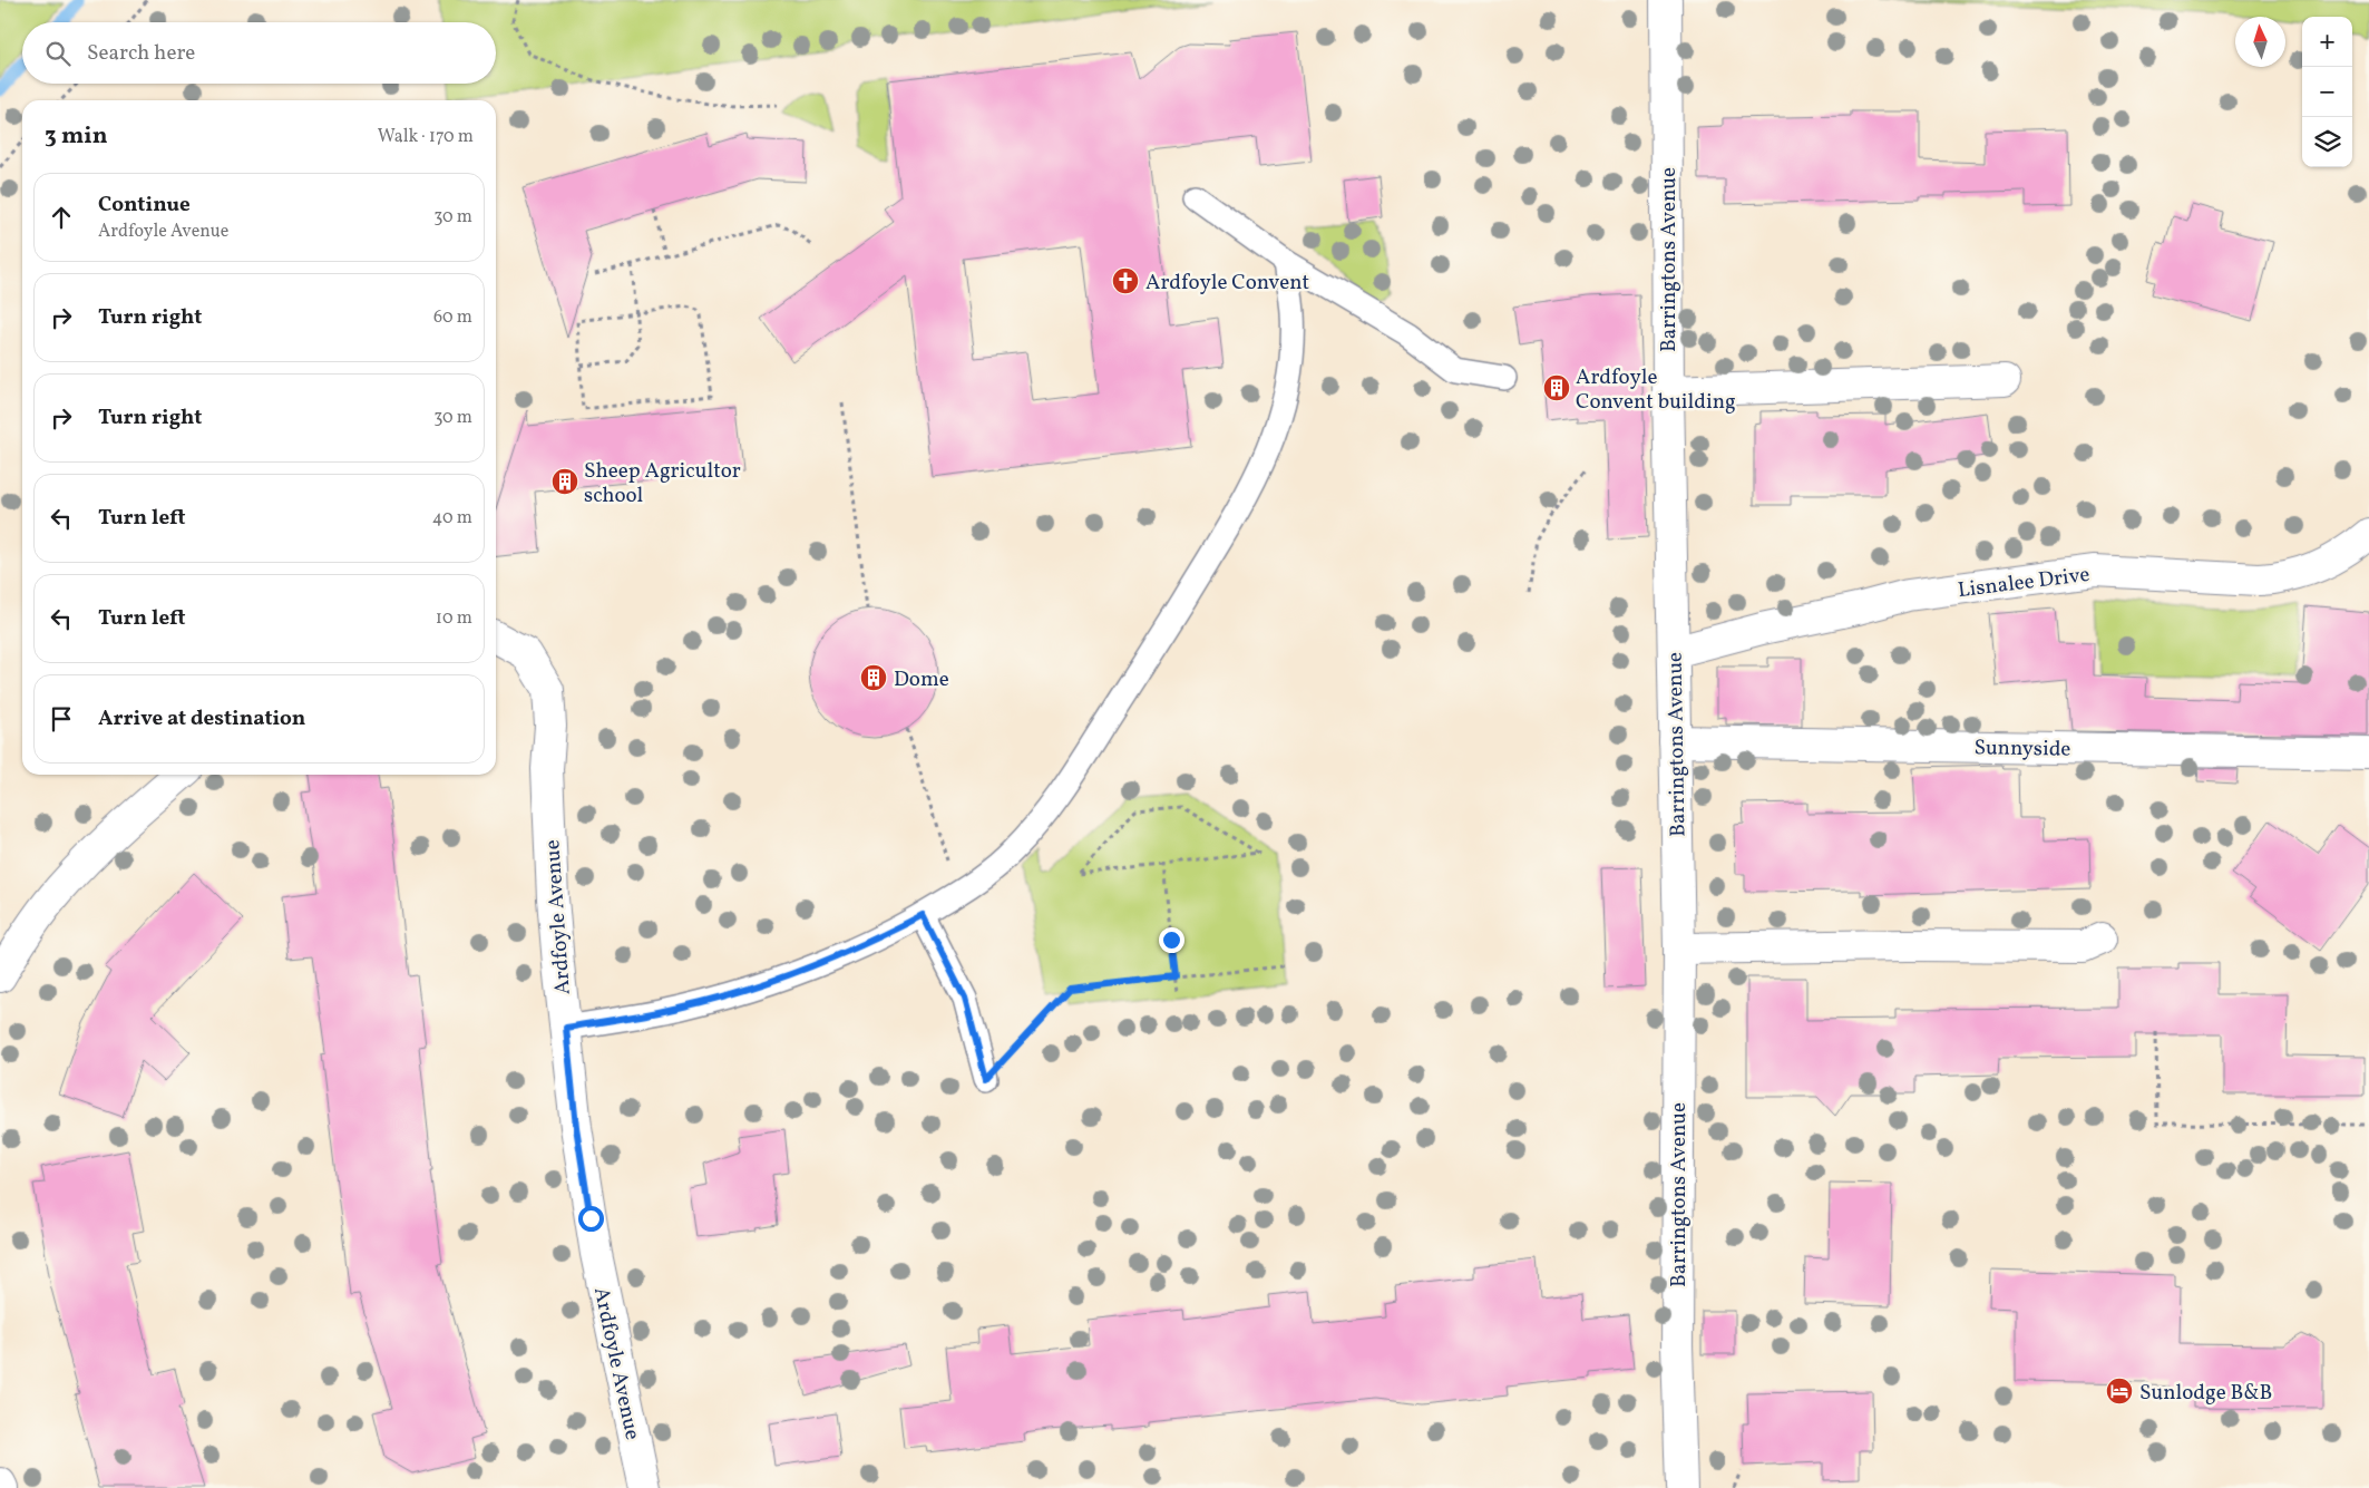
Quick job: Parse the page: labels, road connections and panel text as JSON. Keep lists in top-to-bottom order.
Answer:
{
  "streets": {
    "street": [
      "Barringtons Avenue",
      "Lisnalee Drive",
      "Sunnyside",
      "Ardfoyle Avenue"
    ]
  },
  "crossings": [
    ["Barringtons Avenue", "Lisnalee Drive"],
    ["Barringtons Avenue", "Sunnyside"]
  ],
  "places": {
    "church": ["Ardfoyle Convent"],
    "building": ["Ardfoyle Convent building", "Sheep Agricultor school", "Dome"],
    "hotel": ["Sunlodge B&B"]
  },
  "north": "top",
  "page": {
    "map_buttons": ["+", "−"],
    "search": "Search here",
    "heading": ["3 min", "Walk · 170 m"],
    "list": [
      ["Continue", "Ardfoyle Avenue", "30 m"],
      ["Turn right", "60 m"],
      ["Turn right", "30 m"],
      ["Turn left", "40 m"],
      ["Turn left", "10 m"],
      "Arrive at destination"
    ]
  }
}
